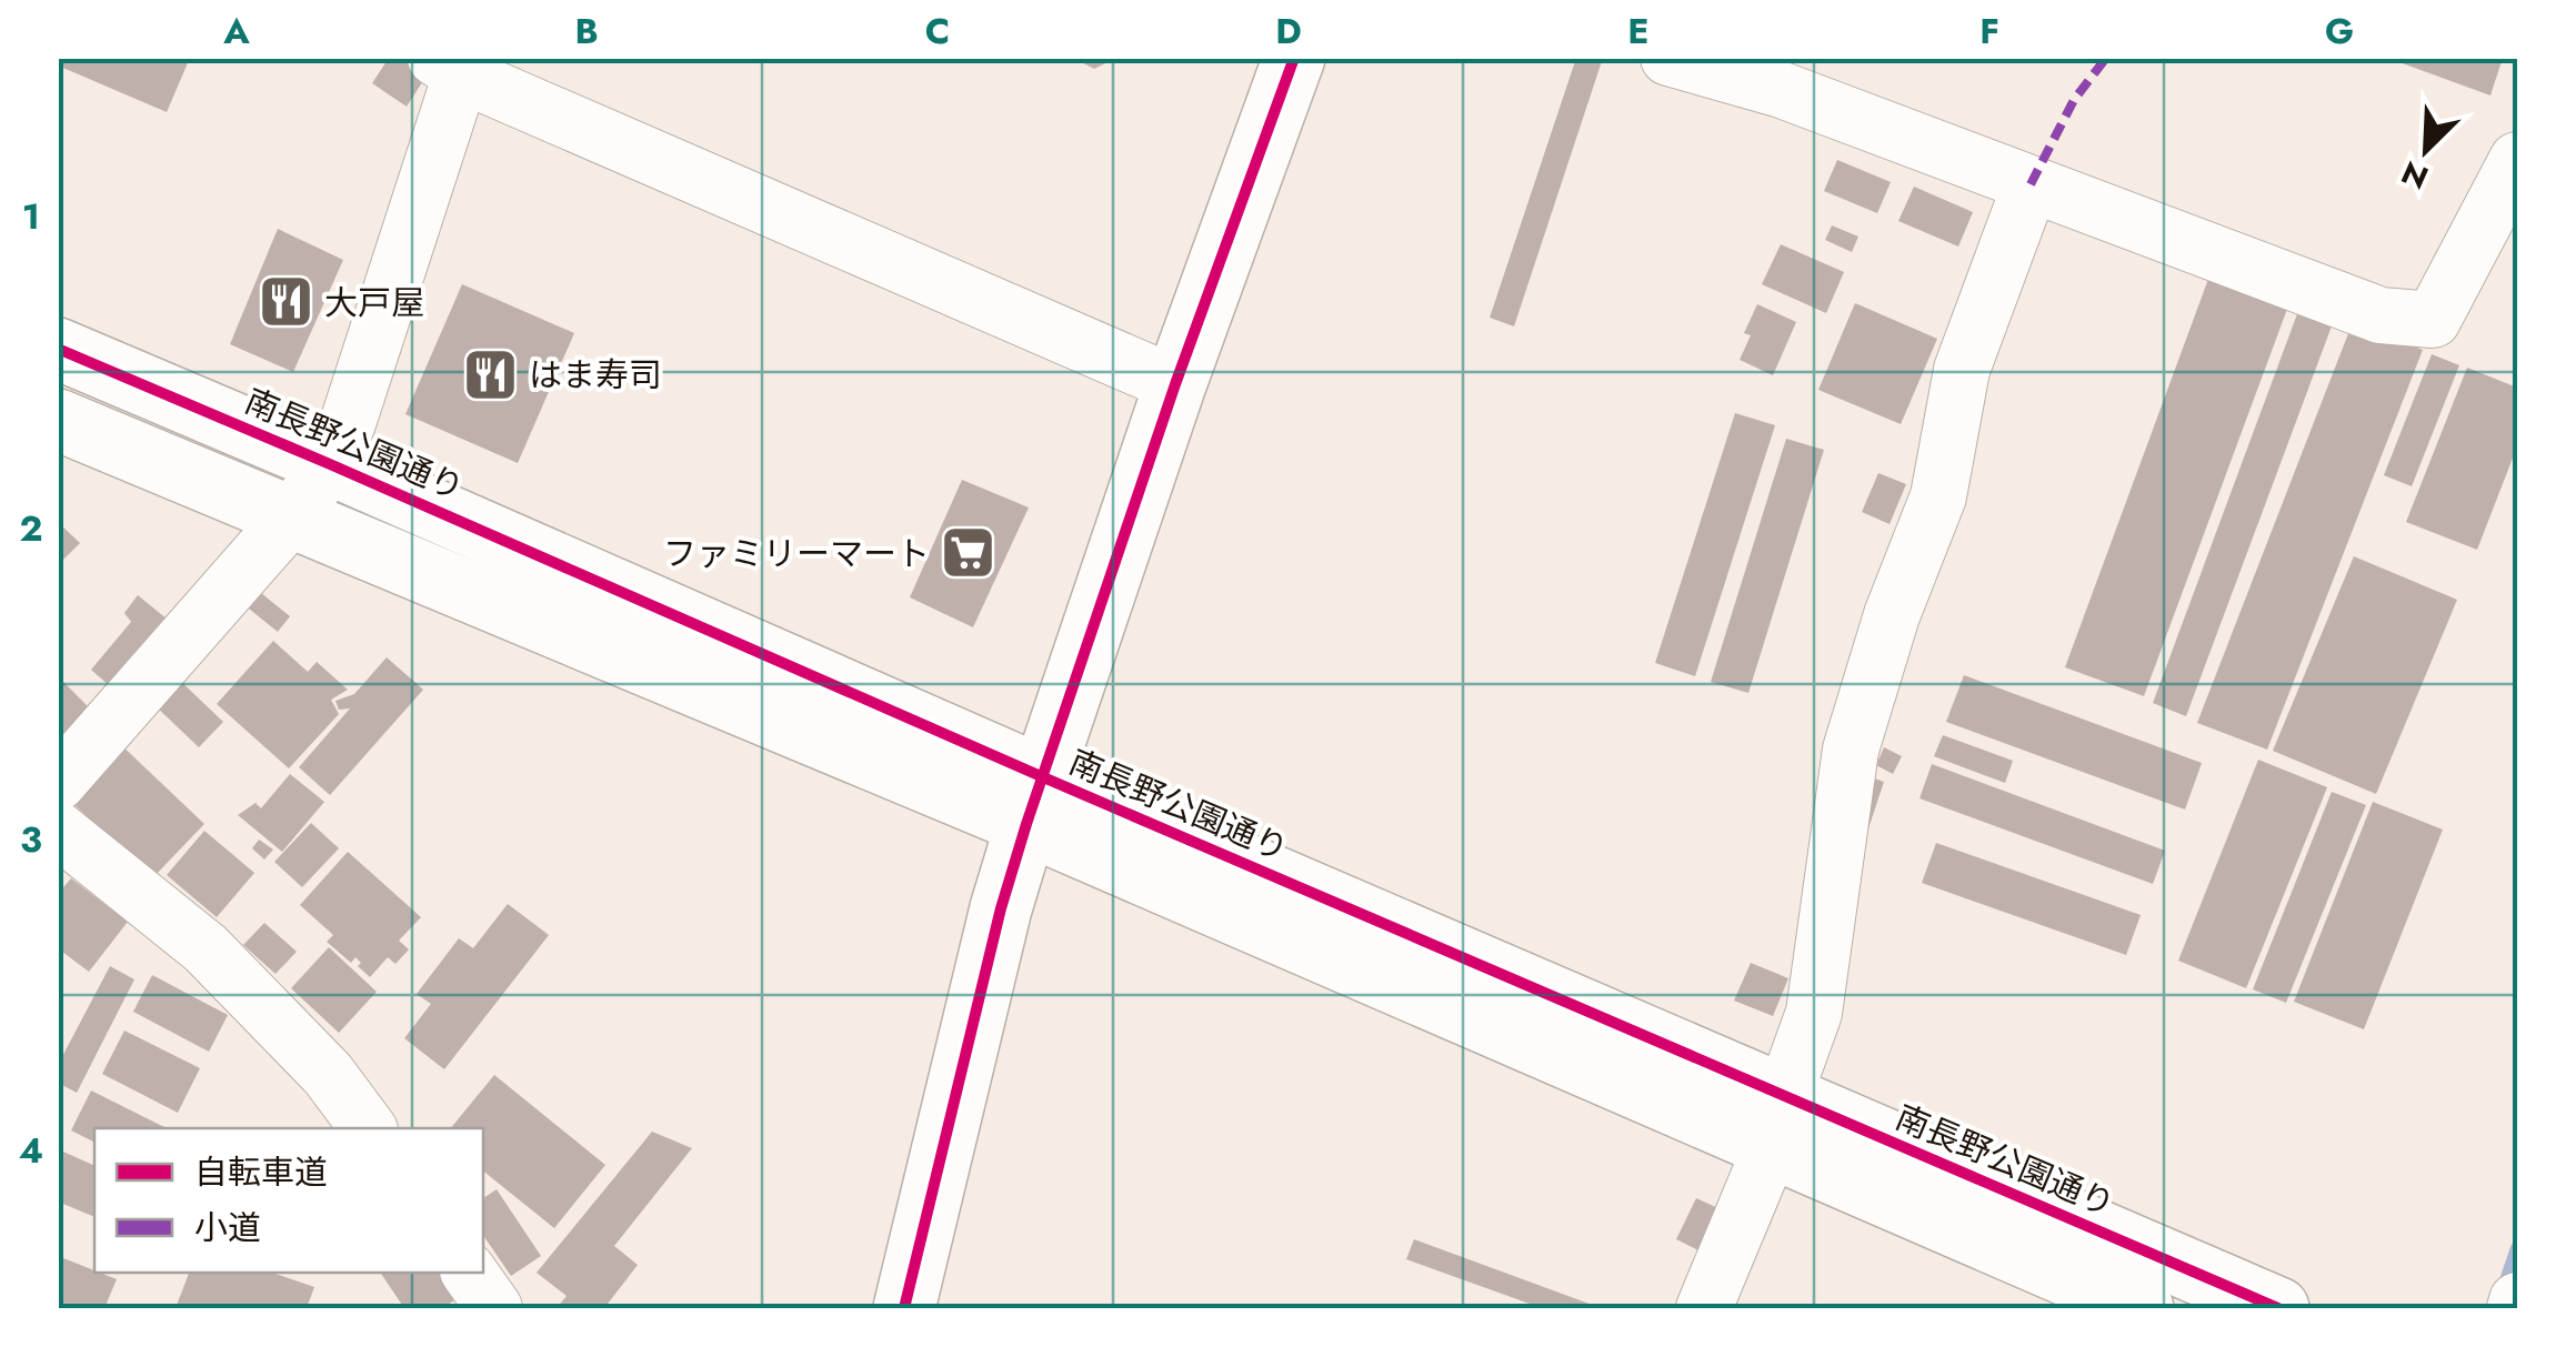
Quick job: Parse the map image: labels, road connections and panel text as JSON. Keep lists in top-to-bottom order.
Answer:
{
  "streets": {
    "street": ["南長野公園通り"]
  },
  "places": {
    "restaurant": ["大戸屋", "はま寿司"],
    "supermarket": ["ファミリーマート"]
  },
  "legend": ["自転車道", "小道"],
  "north": "bottom left",
  "grid": {
    "columns": [
      "A",
      "B",
      "C",
      "D",
      "E",
      "F",
      "G"
    ],
    "rows": [
      "1",
      "2",
      "3",
      "4"
    ]
  }
}
